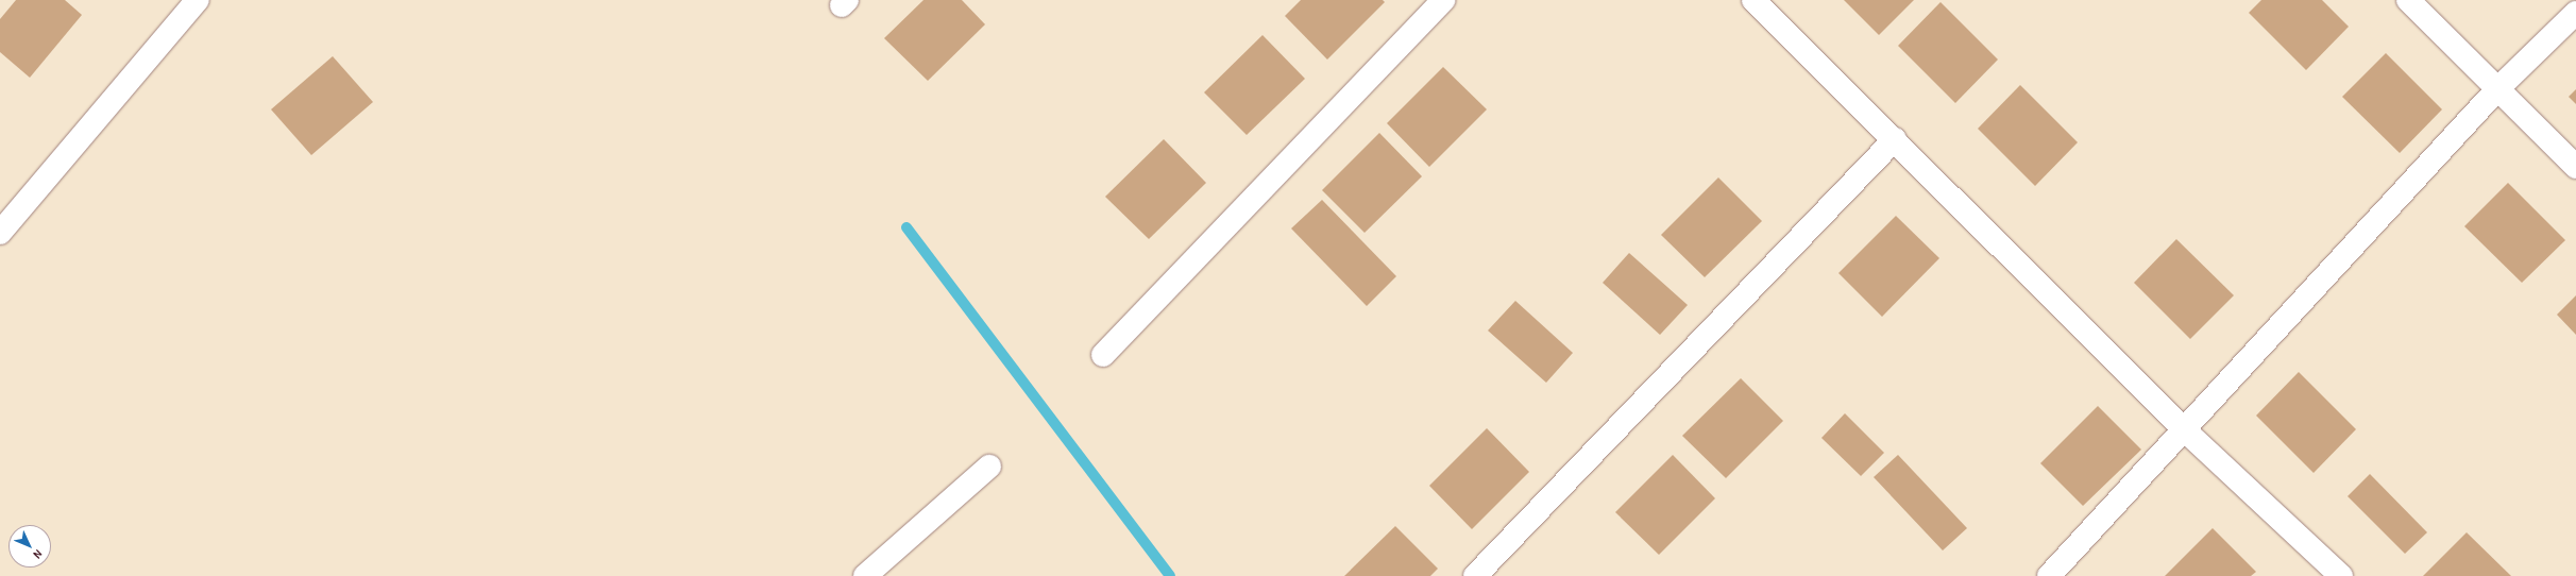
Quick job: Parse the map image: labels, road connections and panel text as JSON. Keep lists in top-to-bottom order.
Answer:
{
  "north": "bottom right"
}
